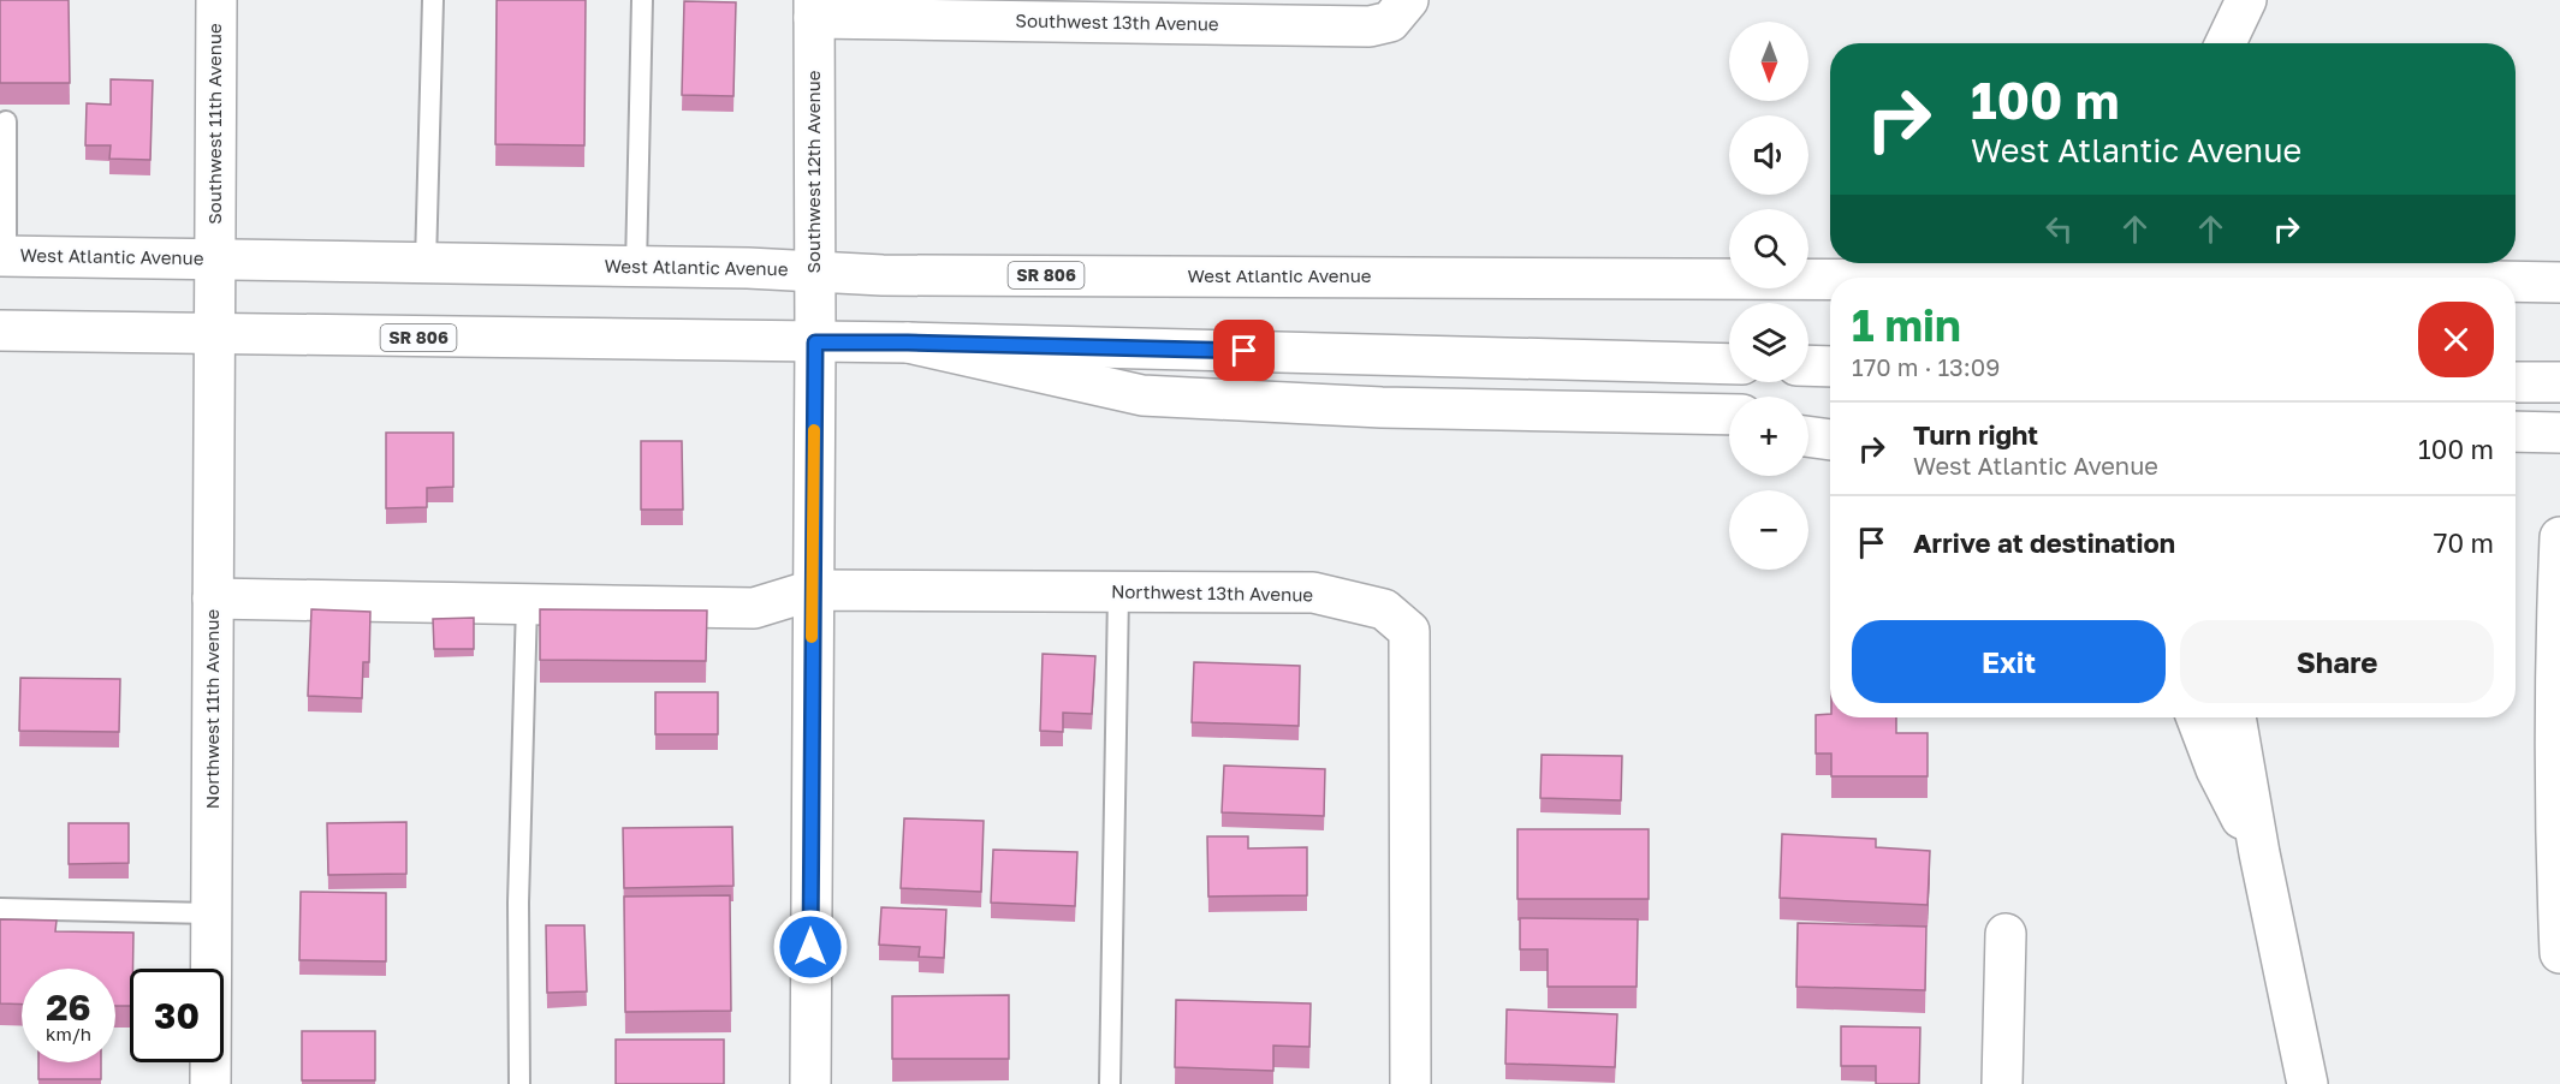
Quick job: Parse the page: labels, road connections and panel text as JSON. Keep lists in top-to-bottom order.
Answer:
{
  "streets": {
    "main road": [
      "Southwest 13th Avenue",
      "Southwest 11th Avenue",
      "Southwest 12th Avenue",
      "West Atlantic Avenue",
      "SR 806",
      "Northwest 13th Avenue",
      "Northwest 11th Avenue"
    ]
  },
  "crossings": [
    ["Southwest 13th Avenue", "Southwest 12th Avenue"],
    ["Southwest 11th Avenue", "West Atlantic Avenue"],
    ["Southwest 11th Avenue", "SR 806"],
    ["Southwest 11th Avenue", "Northwest 11th Avenue"],
    ["Southwest 12th Avenue", "West Atlantic Avenue"],
    ["Southwest 12th Avenue", "SR 806"],
    ["Southwest 12th Avenue", "Northwest 13th Avenue"],
    ["SR 806", "Northwest 11th Avenue"],
    ["Northwest 13th Avenue", "Northwest 11th Avenue"]
  ],
  "north": "bottom",
  "page": {
    "map_buttons": ["+", "−"],
    "turn": ["100 m", "West Atlantic Avenue"],
    "heading": ["1 min", "170 m · 13:09"],
    "list": [
      {
        "name": "Turn right",
        "note": "West Atlantic Avenue",
        "value": "100 m"
      },
      {
        "name": "Arrive at destination",
        "value": "70 m"
      }
    ],
    "buttons": ["Exit", "Share"],
    "speed": "26 km/h",
    "limit": "30"
  }
}
